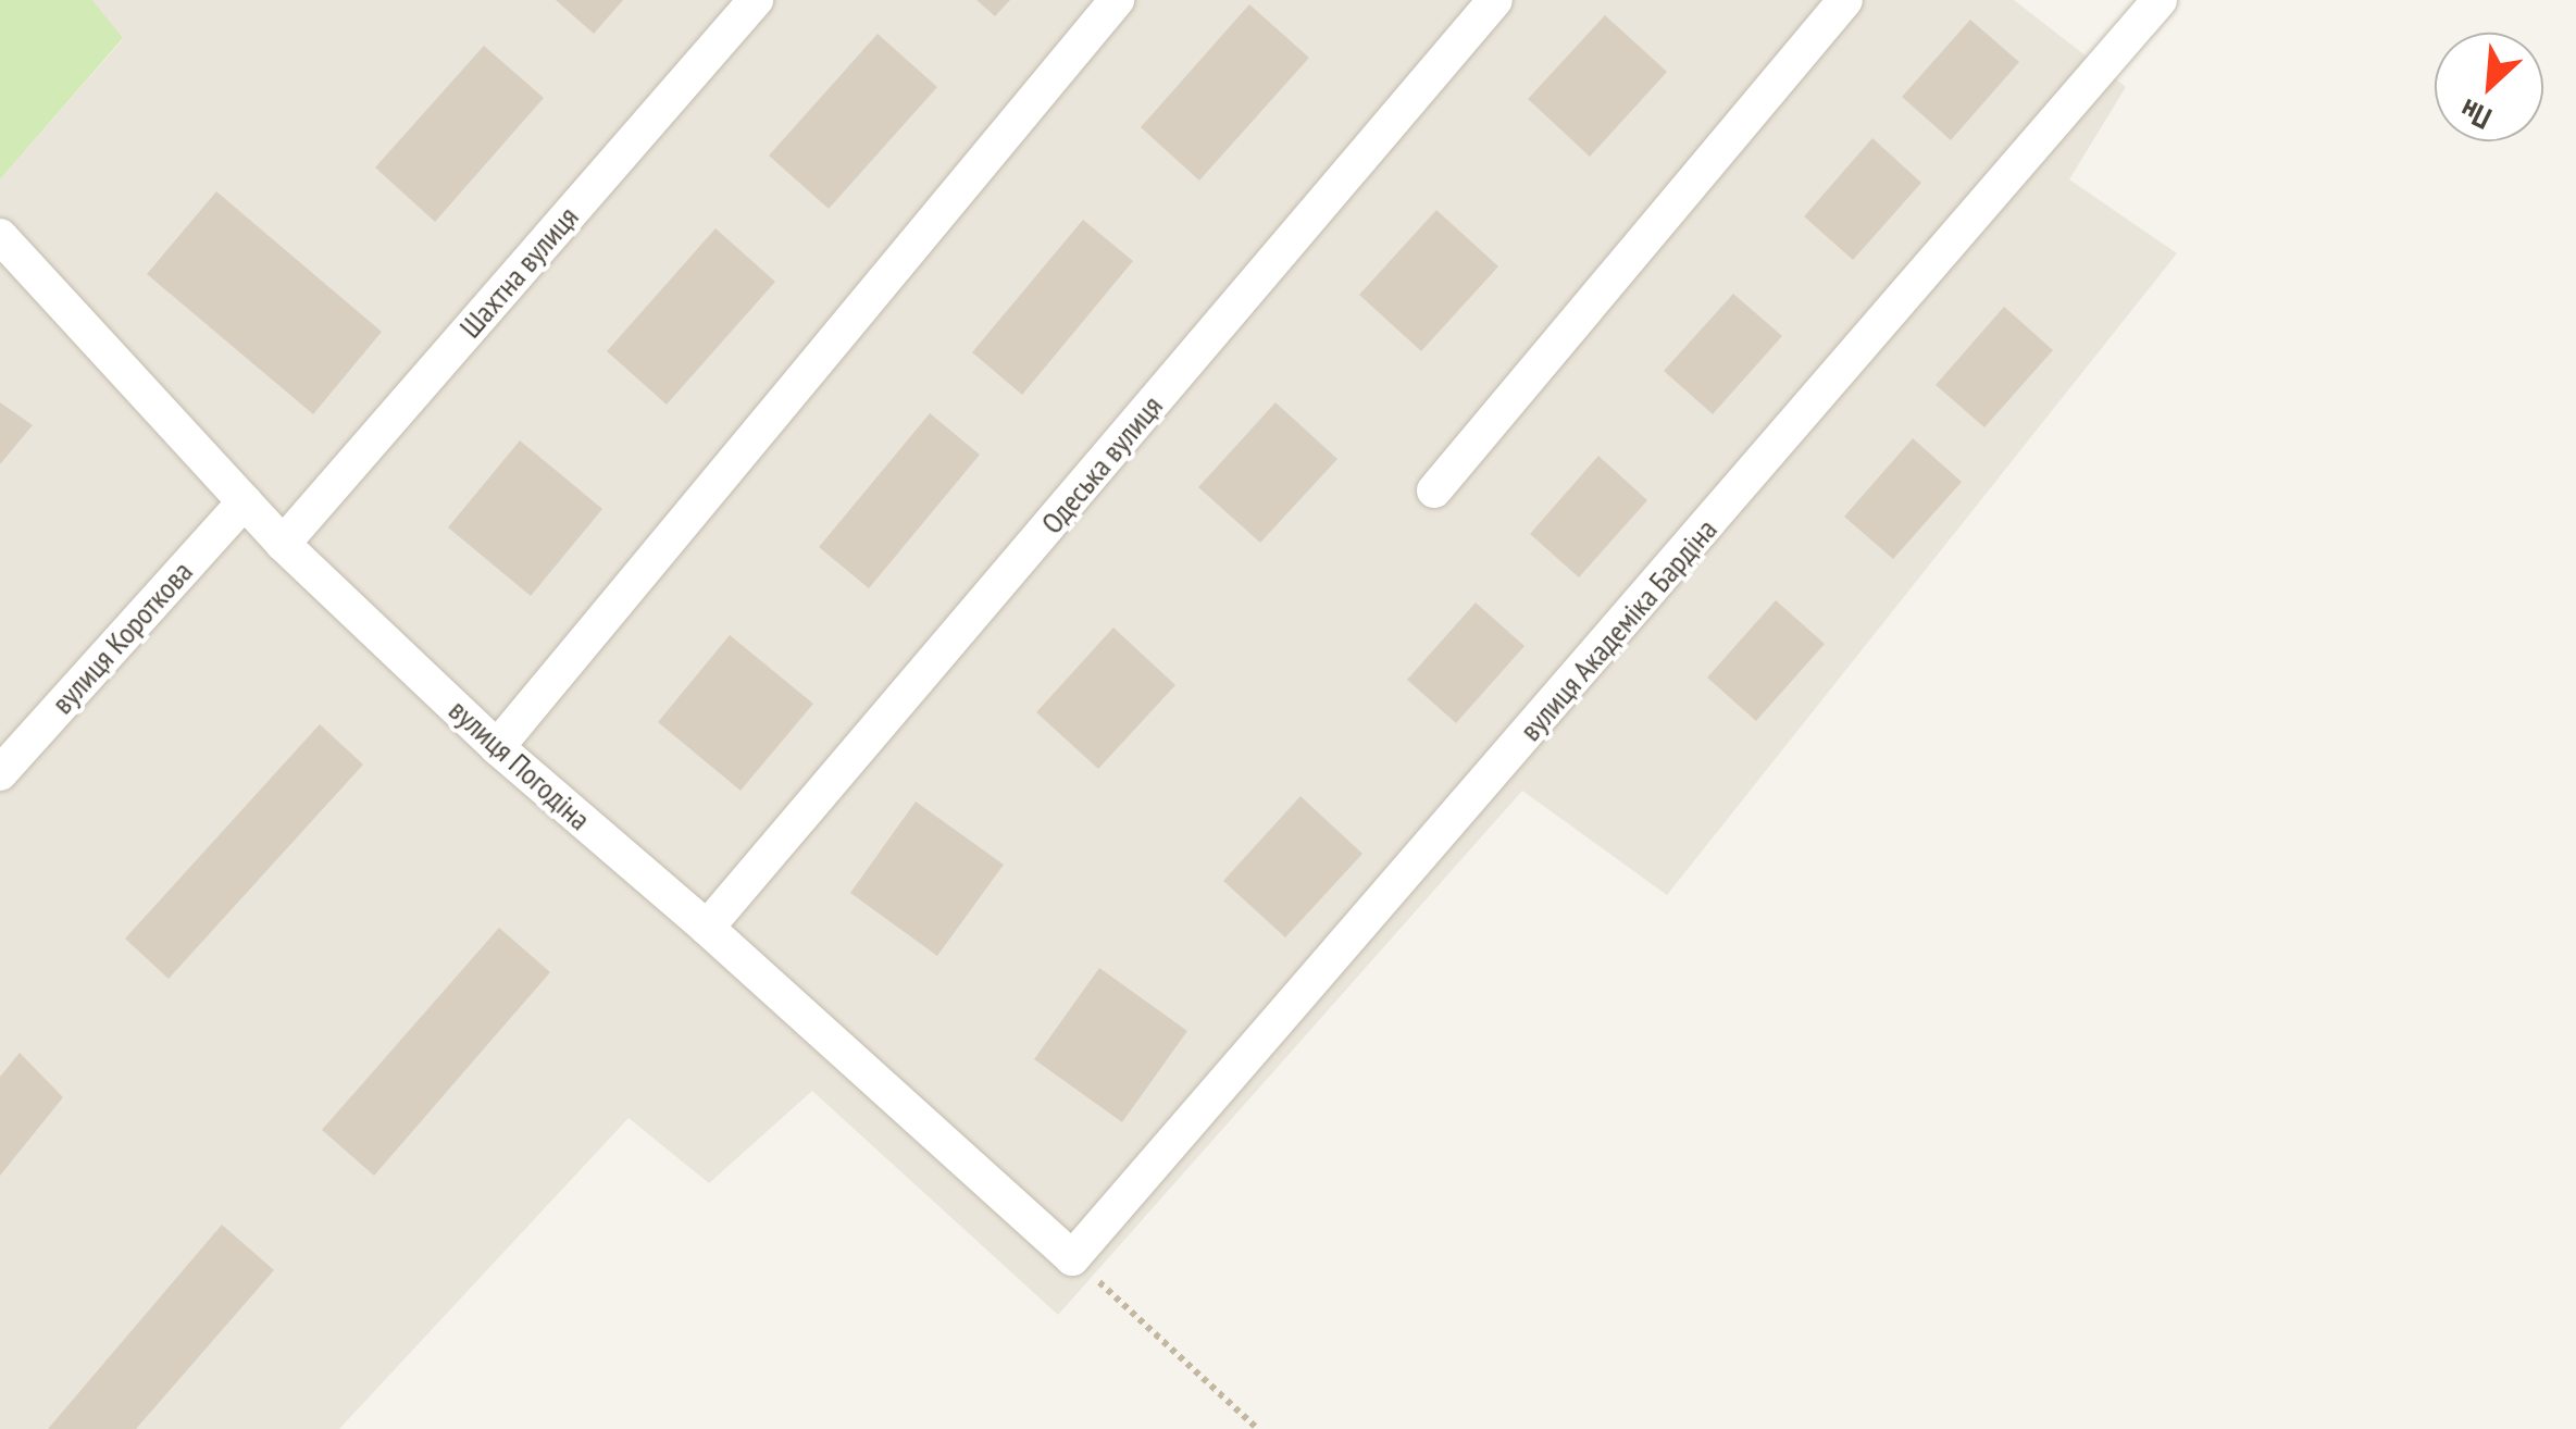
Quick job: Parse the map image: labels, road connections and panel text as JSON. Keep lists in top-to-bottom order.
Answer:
{
  "streets": {
    "street": [
      "Шахтна вулиця",
      "Одеська вулиця",
      "вулиця Академіка Бардіна",
      "вулиця Короткова",
      "вулиця Погодіна"
    ]
  },
  "crossings": [
    ["Шахтна вулиця", "вулиця Погодіна"],
    ["Одеська вулиця", "вулиця Погодіна"],
    ["вулиця Академіка Бардіна", "вулиця Погодіна"],
    ["вулиця Короткова", "вулиця Погодіна"]
  ],
  "north": "bottom left"
}
